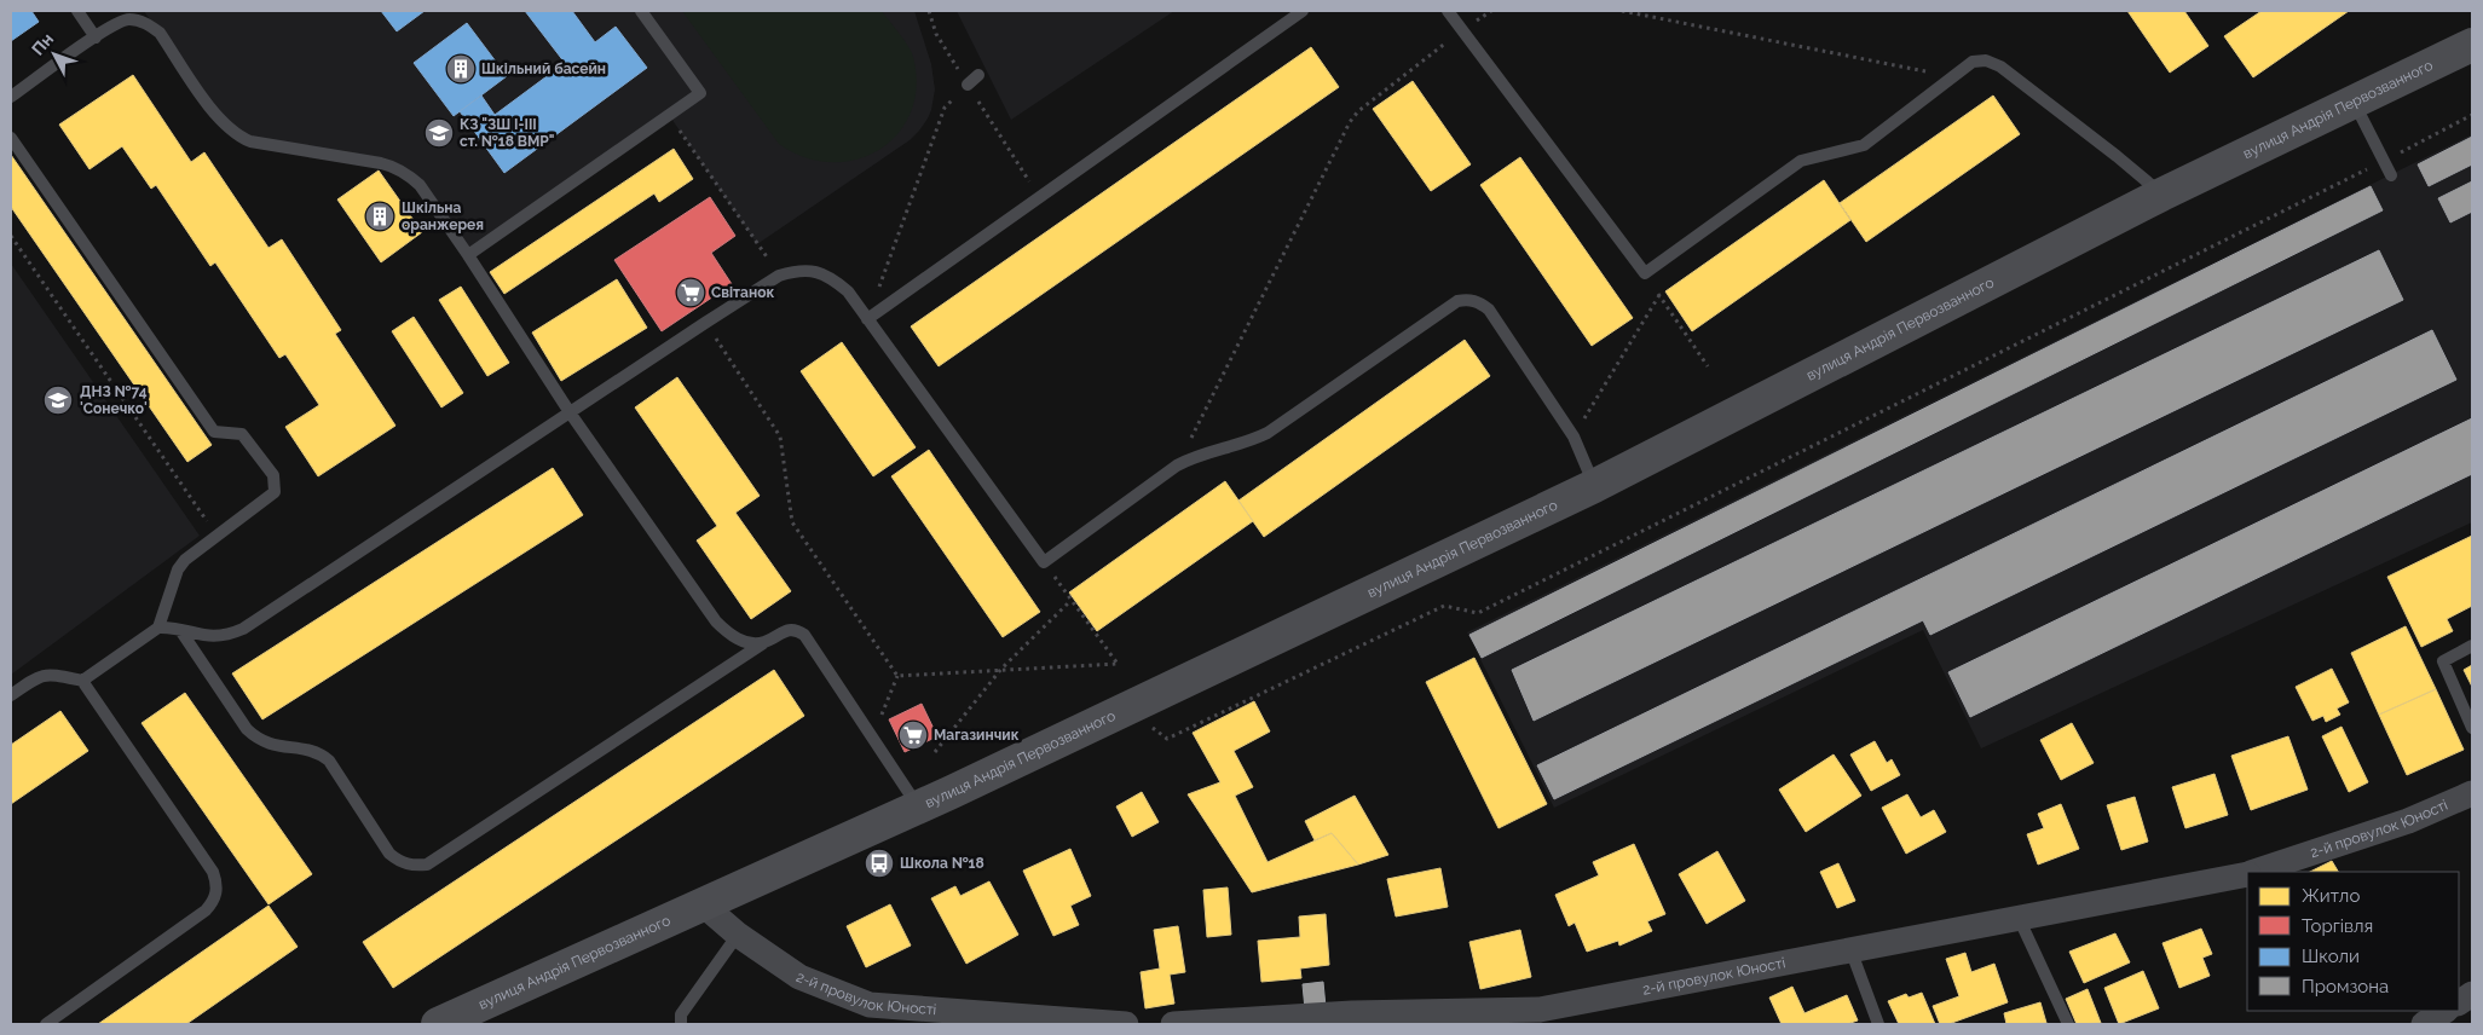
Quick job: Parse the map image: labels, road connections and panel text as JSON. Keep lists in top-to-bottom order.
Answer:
{
  "streets": {
    "street": ["вулиця Андрія Первозванного", "2-й провулок Юності"]
  },
  "crossings": [
    ["вулиця Андрія Первозванного", "2-й провулок Юності"]
  ],
  "places": {
    "building": ["Шкільний басейн", "Шкільна оранжерея"],
    "school or university": ["КЗ \"ЗШ І-ІІІ ст. №18 ВМР\"", "ДНЗ №74 'Сонечко'"],
    "supermarket": ["Світанок", "Магазинчик"],
    "bus stop": ["Школа №18"]
  },
  "legend": [
    "Житло",
    "Торгівля",
    "Школи",
    "Промзона"
  ],
  "north": "top left"
}
